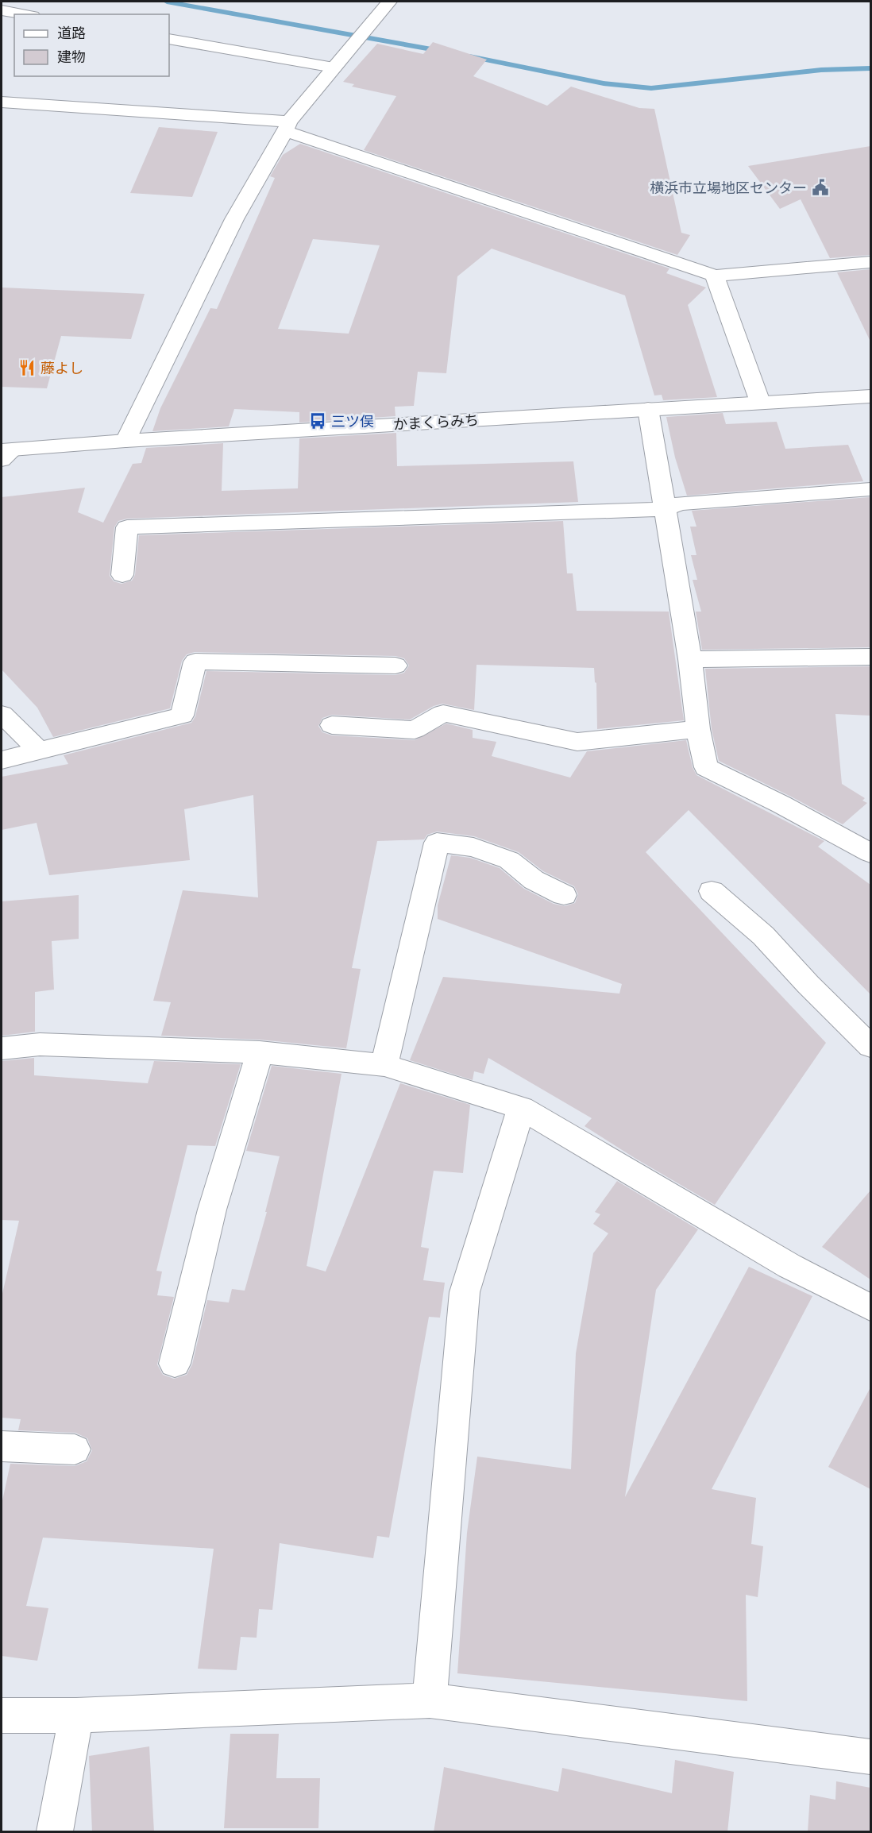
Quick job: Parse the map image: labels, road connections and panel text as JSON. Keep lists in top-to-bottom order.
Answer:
{
  "streets": {
    "street": ["かまくらみち"]
  },
  "places": {
    "public building": ["横浜市立場地区センター"],
    "restaurant": ["藤よし"],
    "bus stop": ["三ツ俣"]
  },
  "legend": ["道路", "建物"]
}
